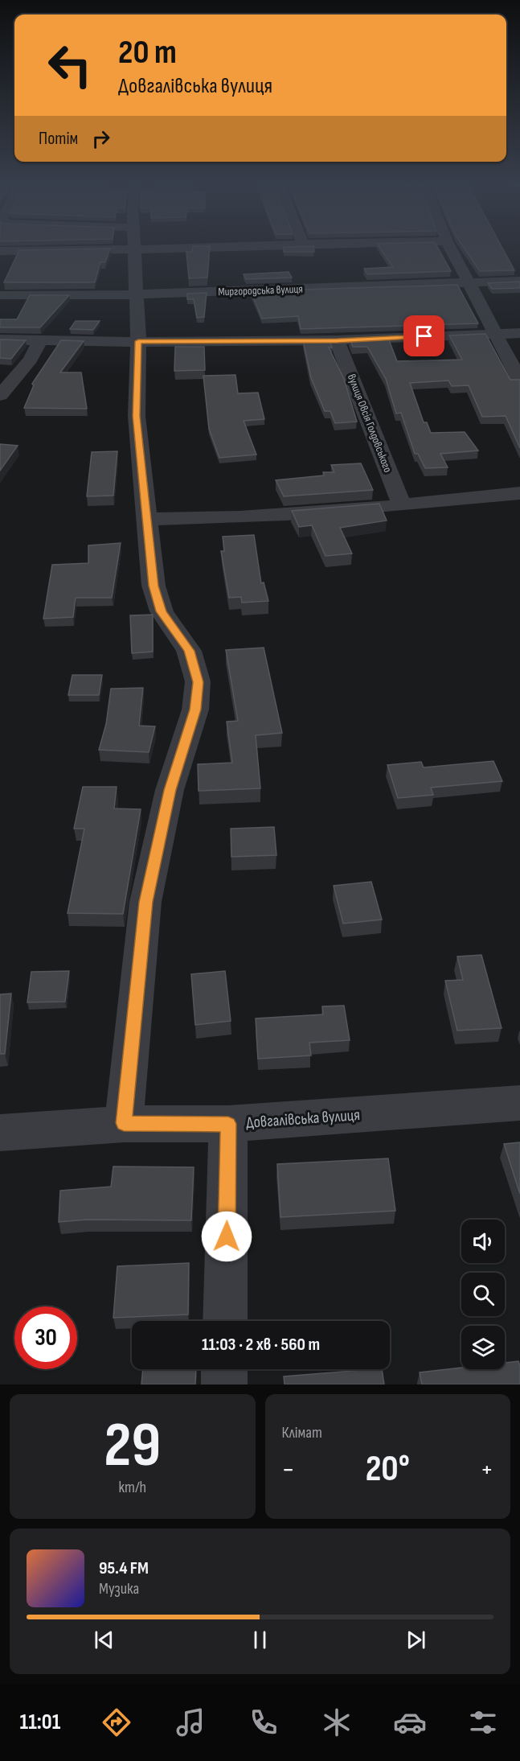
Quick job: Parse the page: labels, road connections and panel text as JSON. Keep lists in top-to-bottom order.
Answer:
{
  "streets": {
    "street": ["Миргородська вулиця", "вулиця Овсія Голдовського", "Довгалівська вулиця"]
  },
  "page": {
    "turn": ["20 m", "Довгалівська вулиця"],
    "then": "Потім",
    "limit": "30",
    "trip": "11:03 · 2 хв · 560 m",
    "tile": [
      ["29", "km/h"],
      "Клімат"
    ],
    "heat": ["−", "20°", "+"],
    "song": ["95.4 FM", "Музика"],
    "tabs": "11:01"
  }
}
